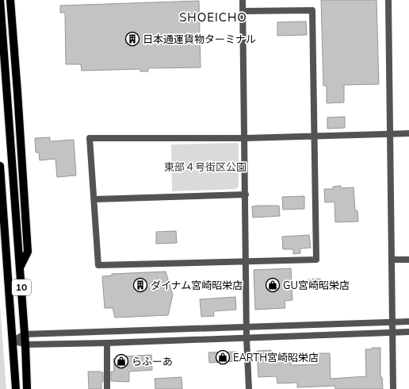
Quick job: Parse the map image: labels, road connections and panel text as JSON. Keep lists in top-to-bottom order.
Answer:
{
  "streets": {
    "main road": ["10"]
  },
  "districts": ["SHOEICHO"],
  "parks": ["東部４号街区公園"],
  "places": {
    "building": ["日本通運貨物ターミナル", "ダイナム宮崎昭栄店"],
    "shop": ["GU宮崎昭栄店", "EARTH宮崎昭栄店", "らふーあ"]
  }
}
